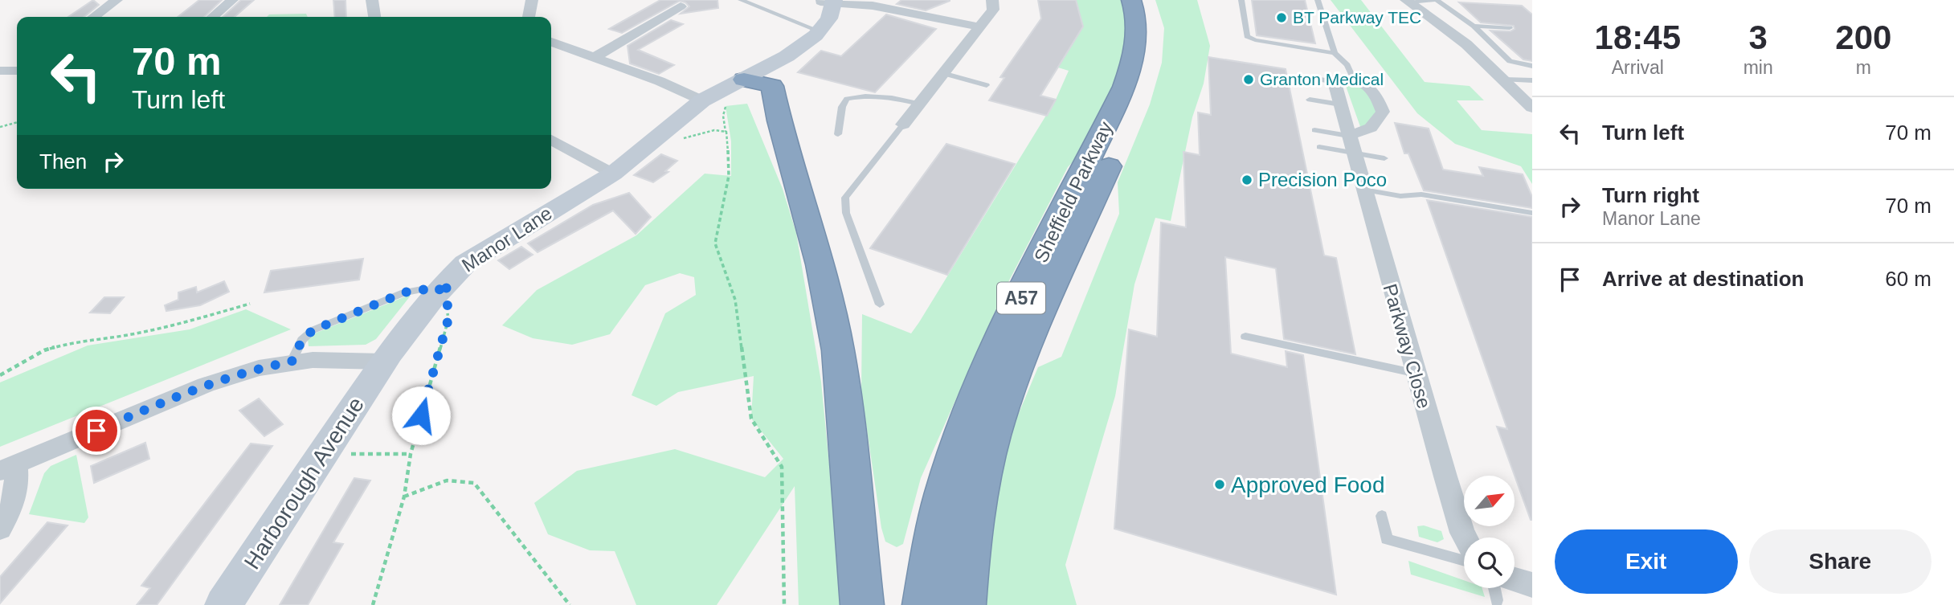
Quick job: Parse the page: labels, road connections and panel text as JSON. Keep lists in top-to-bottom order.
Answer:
{
  "streets": {
    "highway": ["Sheffield Parkway", "A57"],
    "street": ["Manor Lane", "Parkway Close", "Harborough Avenue"]
  },
  "crossings": [
    ["Manor Lane", "Harborough Avenue"]
  ],
  "places": [
    "BT Parkway TEC",
    "Granton Medical",
    "Precision Poco",
    "Approved Food"
  ],
  "north": "top right",
  "page": {
    "eta": [
      "18:45",
      "Arrival",
      "3",
      "min",
      "200",
      "m"
    ],
    "turn": ["70 m", "Turn left"],
    "list": [
      {
        "name": "Turn left",
        "value": "70 m"
      },
      {
        "name": "Turn right",
        "note": "Manor Lane",
        "value": "70 m"
      },
      {
        "name": "Arrive at destination",
        "value": "60 m"
      }
    ],
    "then": "Then",
    "buttons": ["Exit", "Share"]
  }
}
